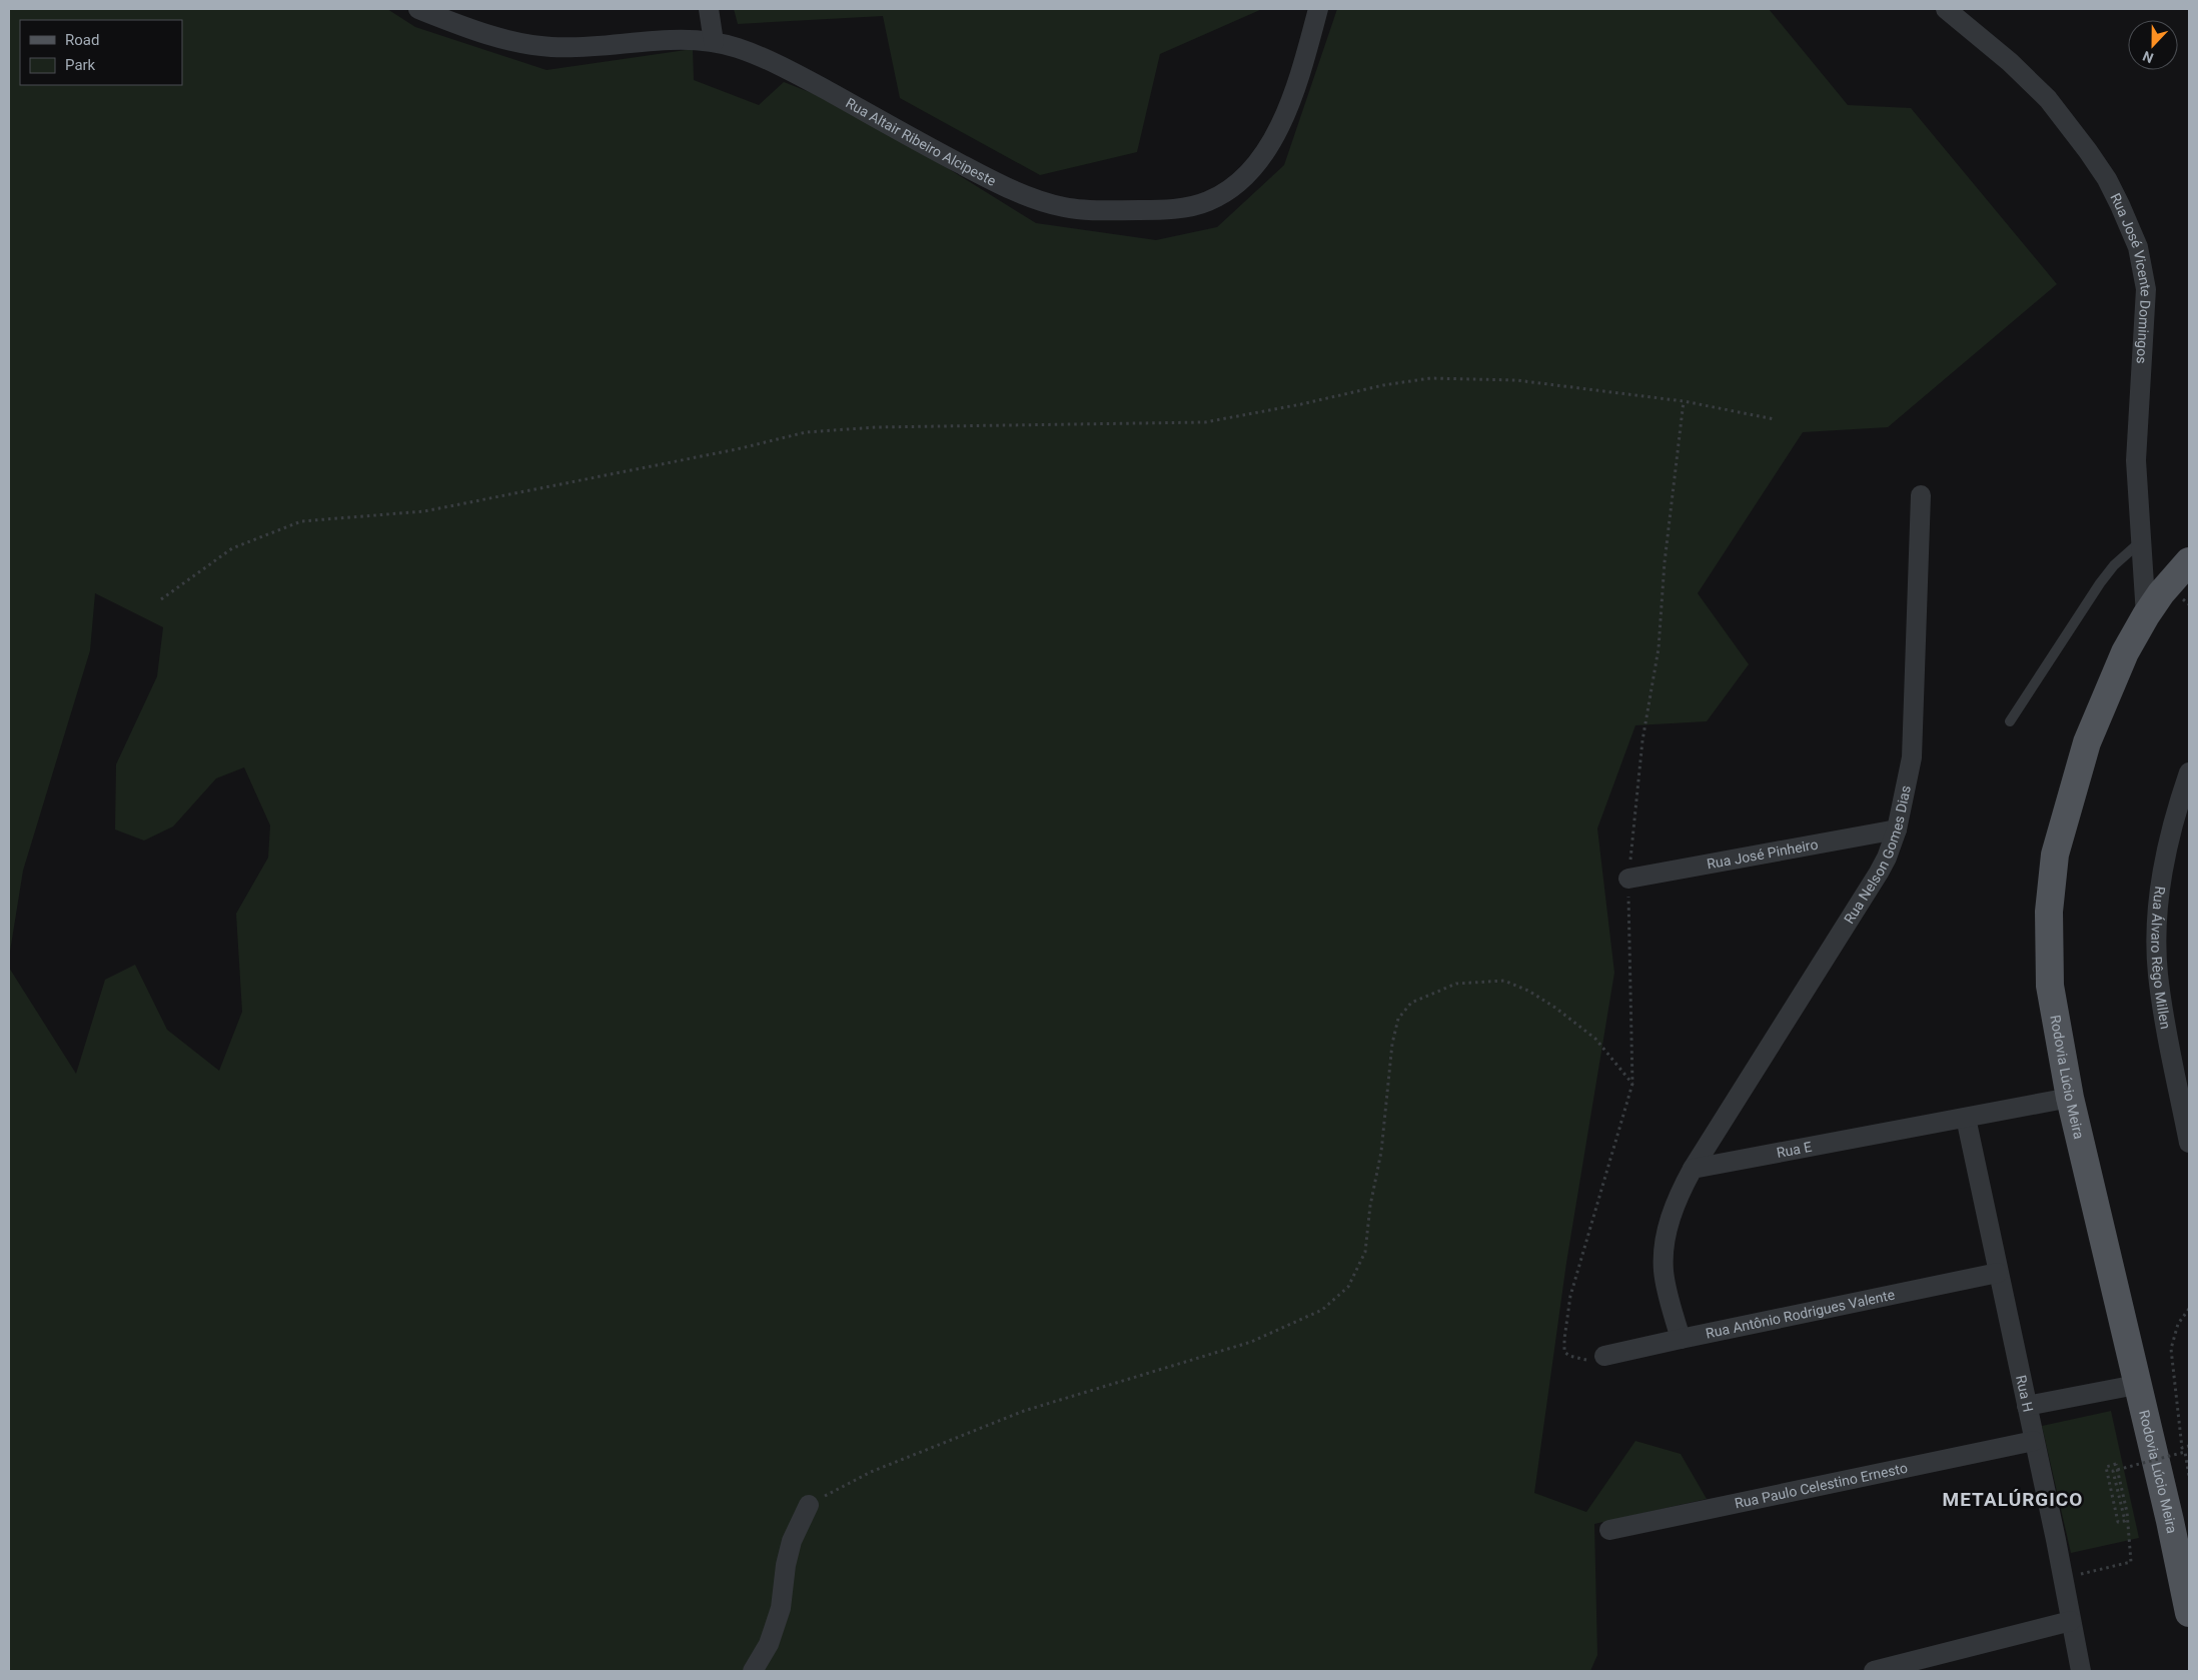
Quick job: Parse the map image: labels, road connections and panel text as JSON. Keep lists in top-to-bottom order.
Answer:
{
  "streets": {
    "main road": ["Rodovia Lúcio Meira"],
    "street": [
      "Rua Altair Ribeiro Alcipeste",
      "Rua José Vicente Domingos",
      "Rua Nelson Gomes Dias",
      "Rua José Pinheiro",
      "Rua Álvaro Rêgo Millen",
      "Rua E",
      "Rua Antônio Rodrigues Valente",
      "Rua H",
      "Rua Paulo Celestino Ernesto"
    ]
  },
  "crossings": [
    ["Rua José Vicente Domingos", "Rodovia Lúcio Meira"],
    ["Rua Nelson Gomes Dias", "Rua José Pinheiro"],
    ["Rua Nelson Gomes Dias", "Rua E"],
    ["Rodovia Lúcio Meira", "Rua E"],
    ["Rua E", "Rua H"],
    ["Rua Antônio Rodrigues Valente", "Rua H"],
    ["Rua H", "Rua Paulo Celestino Ernesto"]
  ],
  "districts": ["METALÚRGICO"],
  "legend": ["Road", "Park"],
  "north": "bottom"
}
